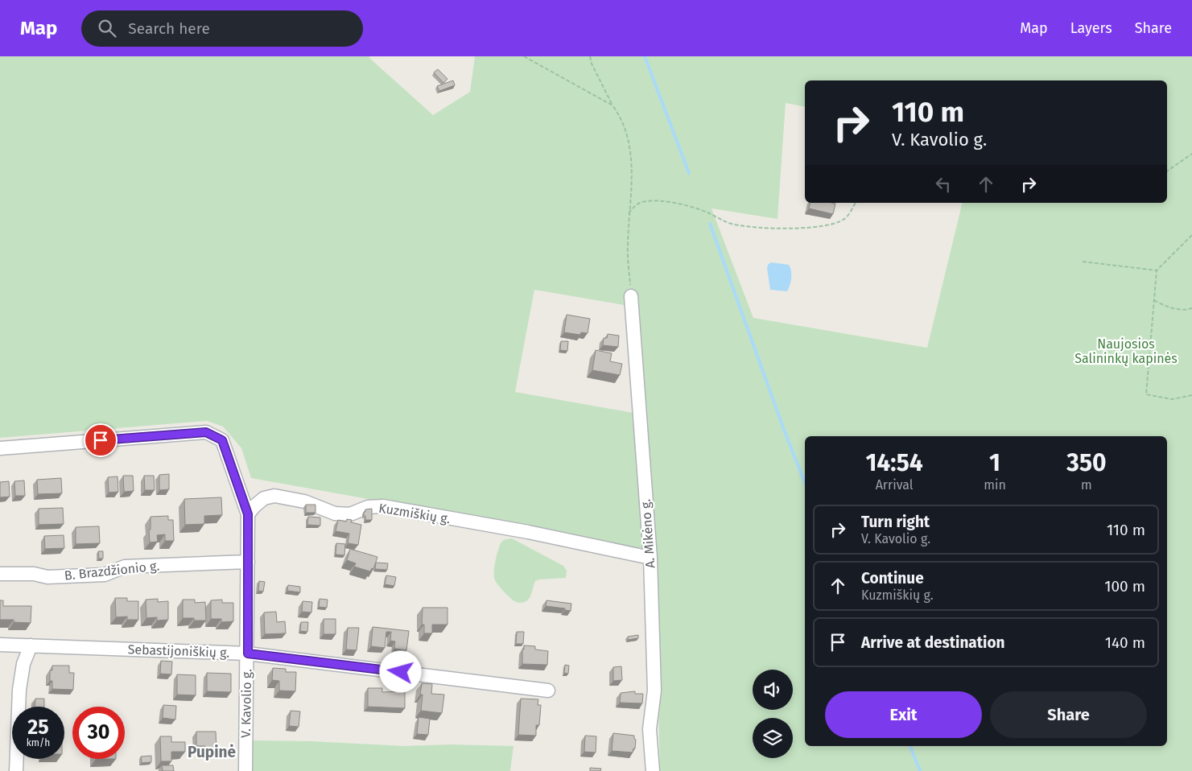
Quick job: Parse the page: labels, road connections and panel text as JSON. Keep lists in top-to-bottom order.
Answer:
{
  "streets": {
    "street": [
      "Kuzmiškių g.",
      "A. Mikėno g.",
      "B. Brazdžionio g.",
      "Sebastijoniškių g.",
      "V. Kavolio g."
    ]
  },
  "crossings": [
    ["Kuzmiškių g.", "A. Mikėno g."],
    ["Kuzmiškių g.", "V. Kavolio g."],
    ["B. Brazdžionio g.", "V. Kavolio g."],
    ["Sebastijoniškių g.", "V. Kavolio g."]
  ],
  "districts": ["Pupinė"],
  "parks": ["Naujosios Salininkų kapinės"],
  "page": {
    "header": "Map",
    "search": "Search here",
    "nav": ["Map", "Layers", "Share"],
    "turn": ["110 m", "V. Kavolio g."],
    "eta": [
      "14:54",
      "Arrival",
      "1",
      "min",
      "350",
      "m"
    ],
    "list": [
      {
        "name": "Turn right",
        "note": "V. Kavolio g.",
        "value": "110 m"
      },
      {
        "name": "Continue",
        "note": "Kuzmiškių g.",
        "value": "100 m"
      },
      {
        "name": "Arrive at destination",
        "value": "140 m"
      }
    ],
    "buttons": ["Exit", "Share"],
    "speed": "25 km/h",
    "limit": "30"
  }
}
